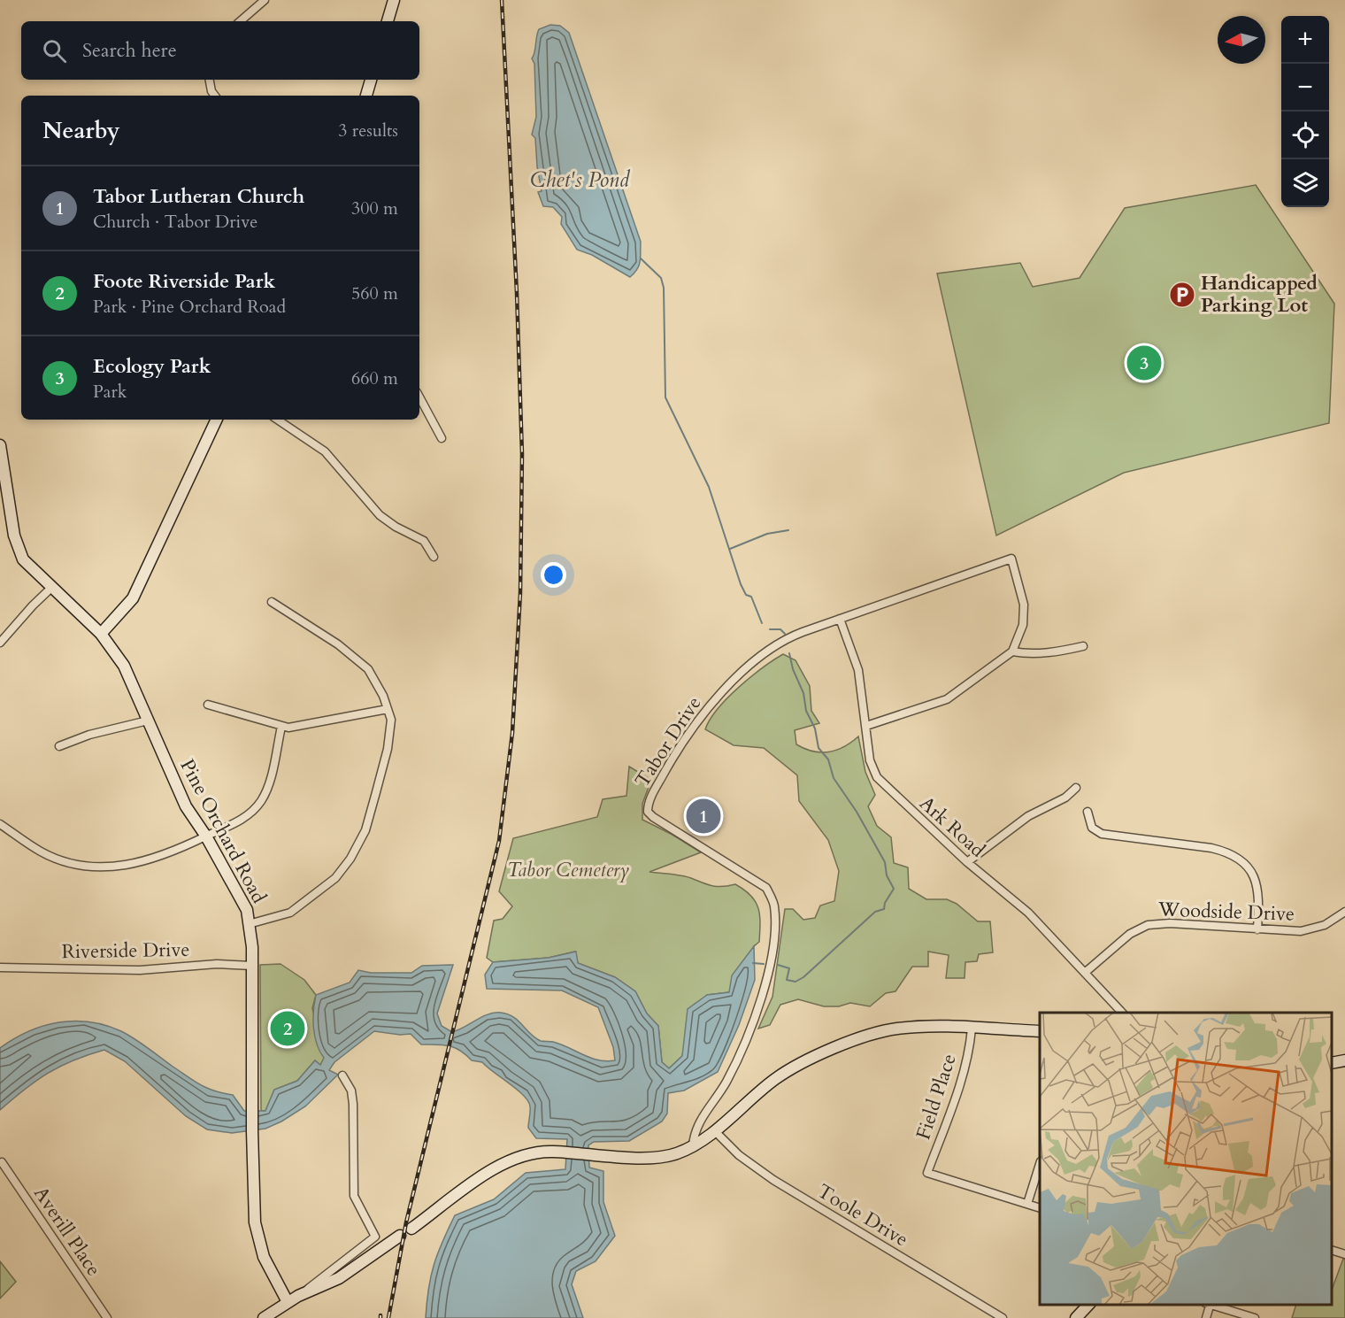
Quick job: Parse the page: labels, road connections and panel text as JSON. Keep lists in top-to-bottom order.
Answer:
{
  "streets": {
    "street": [
      "Tabor Drive",
      "Ark Road",
      "Pine Orchard Road",
      "Woodside Drive",
      "Riverside Drive",
      "Field Place",
      "Toole Drive",
      "Averill Place"
    ]
  },
  "crossings": [
    ["Tabor Drive", "Ark Road"],
    ["Ark Road", "Woodside Drive"],
    ["Pine Orchard Road", "Riverside Drive"]
  ],
  "water": ["Chet's Pond"],
  "parks": ["Tabor Cemetery"],
  "places": {
    "parking": ["Handicapped Parking Lot"]
  },
  "north": "left",
  "page": {
    "map_buttons": ["+", "−"],
    "search": "Search here",
    "heading": ["Nearby", "3 results"],
    "list": [
      {
        "mark": "1",
        "name": "Tabor Lutheran Church",
        "note": "Church · Tabor Drive",
        "value": "300 m"
      },
      {
        "mark": "2",
        "name": "Foote Riverside Park",
        "note": "Park · Pine Orchard Road",
        "value": "560 m"
      },
      {
        "mark": "3",
        "name": "Ecology Park",
        "note": "Park",
        "value": "660 m"
      }
    ],
    "pins": ["3", "1", "2"]
  }
}
